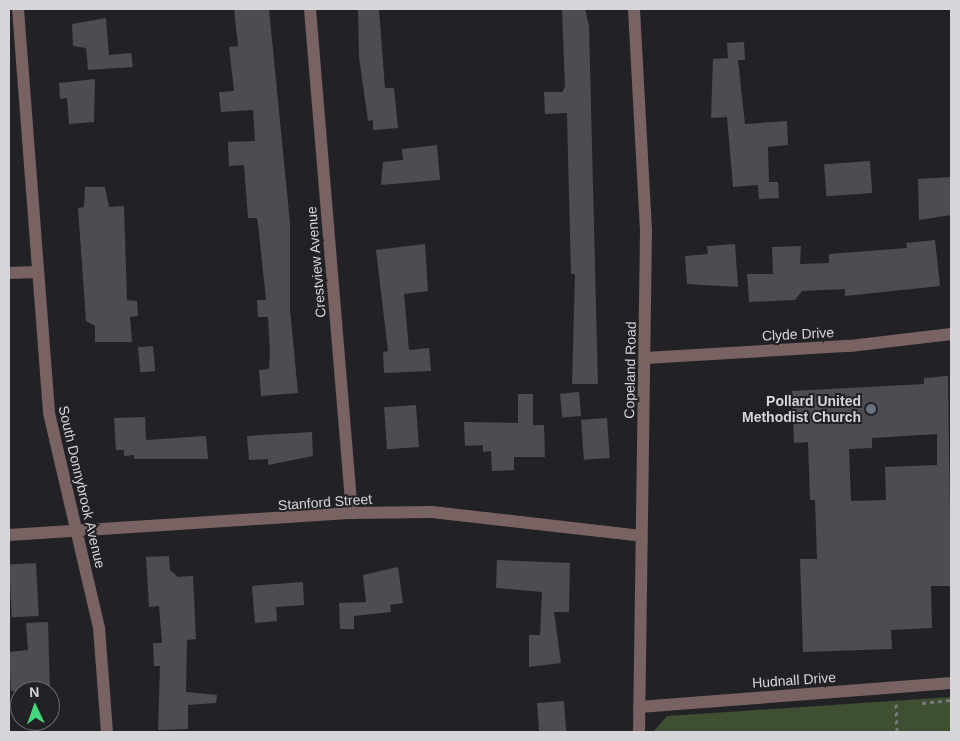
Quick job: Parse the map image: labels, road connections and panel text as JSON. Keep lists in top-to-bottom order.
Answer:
{
  "streets": {
    "street": [
      "Crestview Avenue",
      "Clyde Drive",
      "Copeland Road",
      "South Donnybrook Avenue",
      "Stanford Street",
      "Hudnall Drive"
    ]
  },
  "crossings": [
    ["Crestview Avenue", "Stanford Street"],
    ["Clyde Drive", "Copeland Road"],
    ["Copeland Road", "Stanford Street"],
    ["Copeland Road", "Hudnall Drive"],
    ["South Donnybrook Avenue", "Stanford Street"]
  ],
  "places": ["Pollard United Methodist Church"],
  "north": "top"
}
